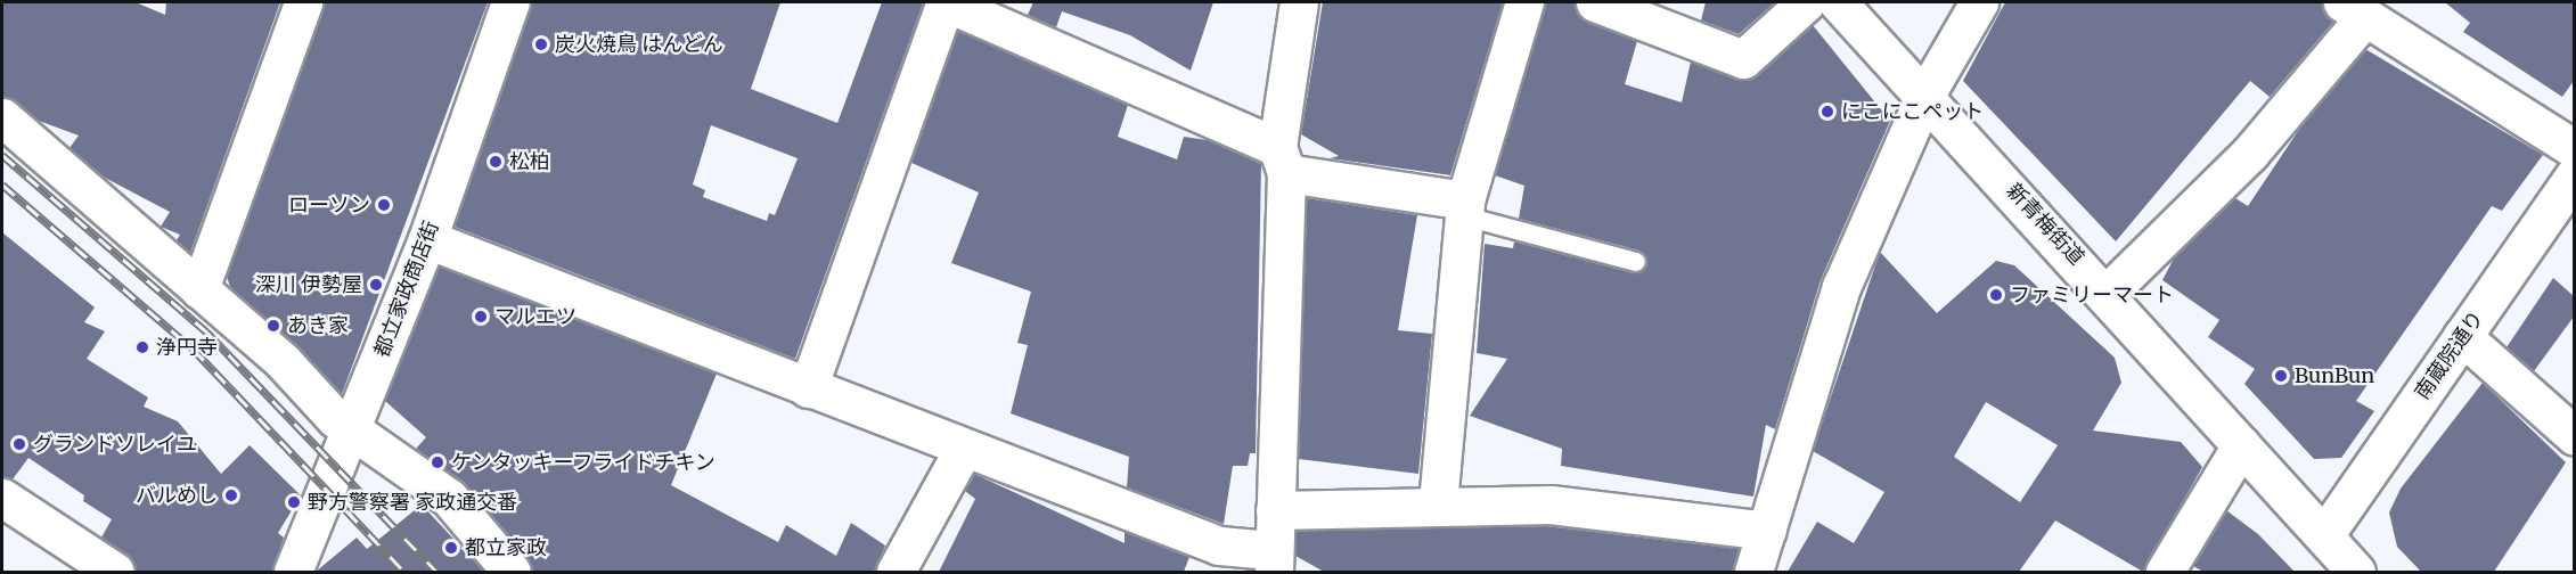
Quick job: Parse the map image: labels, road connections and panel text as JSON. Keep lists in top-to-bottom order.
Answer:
{
  "streets": {
    "street": ["新青梅街道", "都立家政商店街", "南蔵院通り"]
  },
  "crossings": [
    ["新青梅街道", "南蔵院通り"]
  ],
  "places": [
    "炭火焼鳥 はんどん",
    "にこにこペット",
    "松柏",
    "ローソン",
    "深川 伊勢屋",
    "ファミリーマート",
    "マルエツ",
    "あき家",
    "浄円寺",
    "BunBun",
    "グランドソレイユ",
    "ケンタッキーフライドチキン",
    "バルめし",
    "野方警察署 家政通交番",
    "都立家政"
  ]
}
